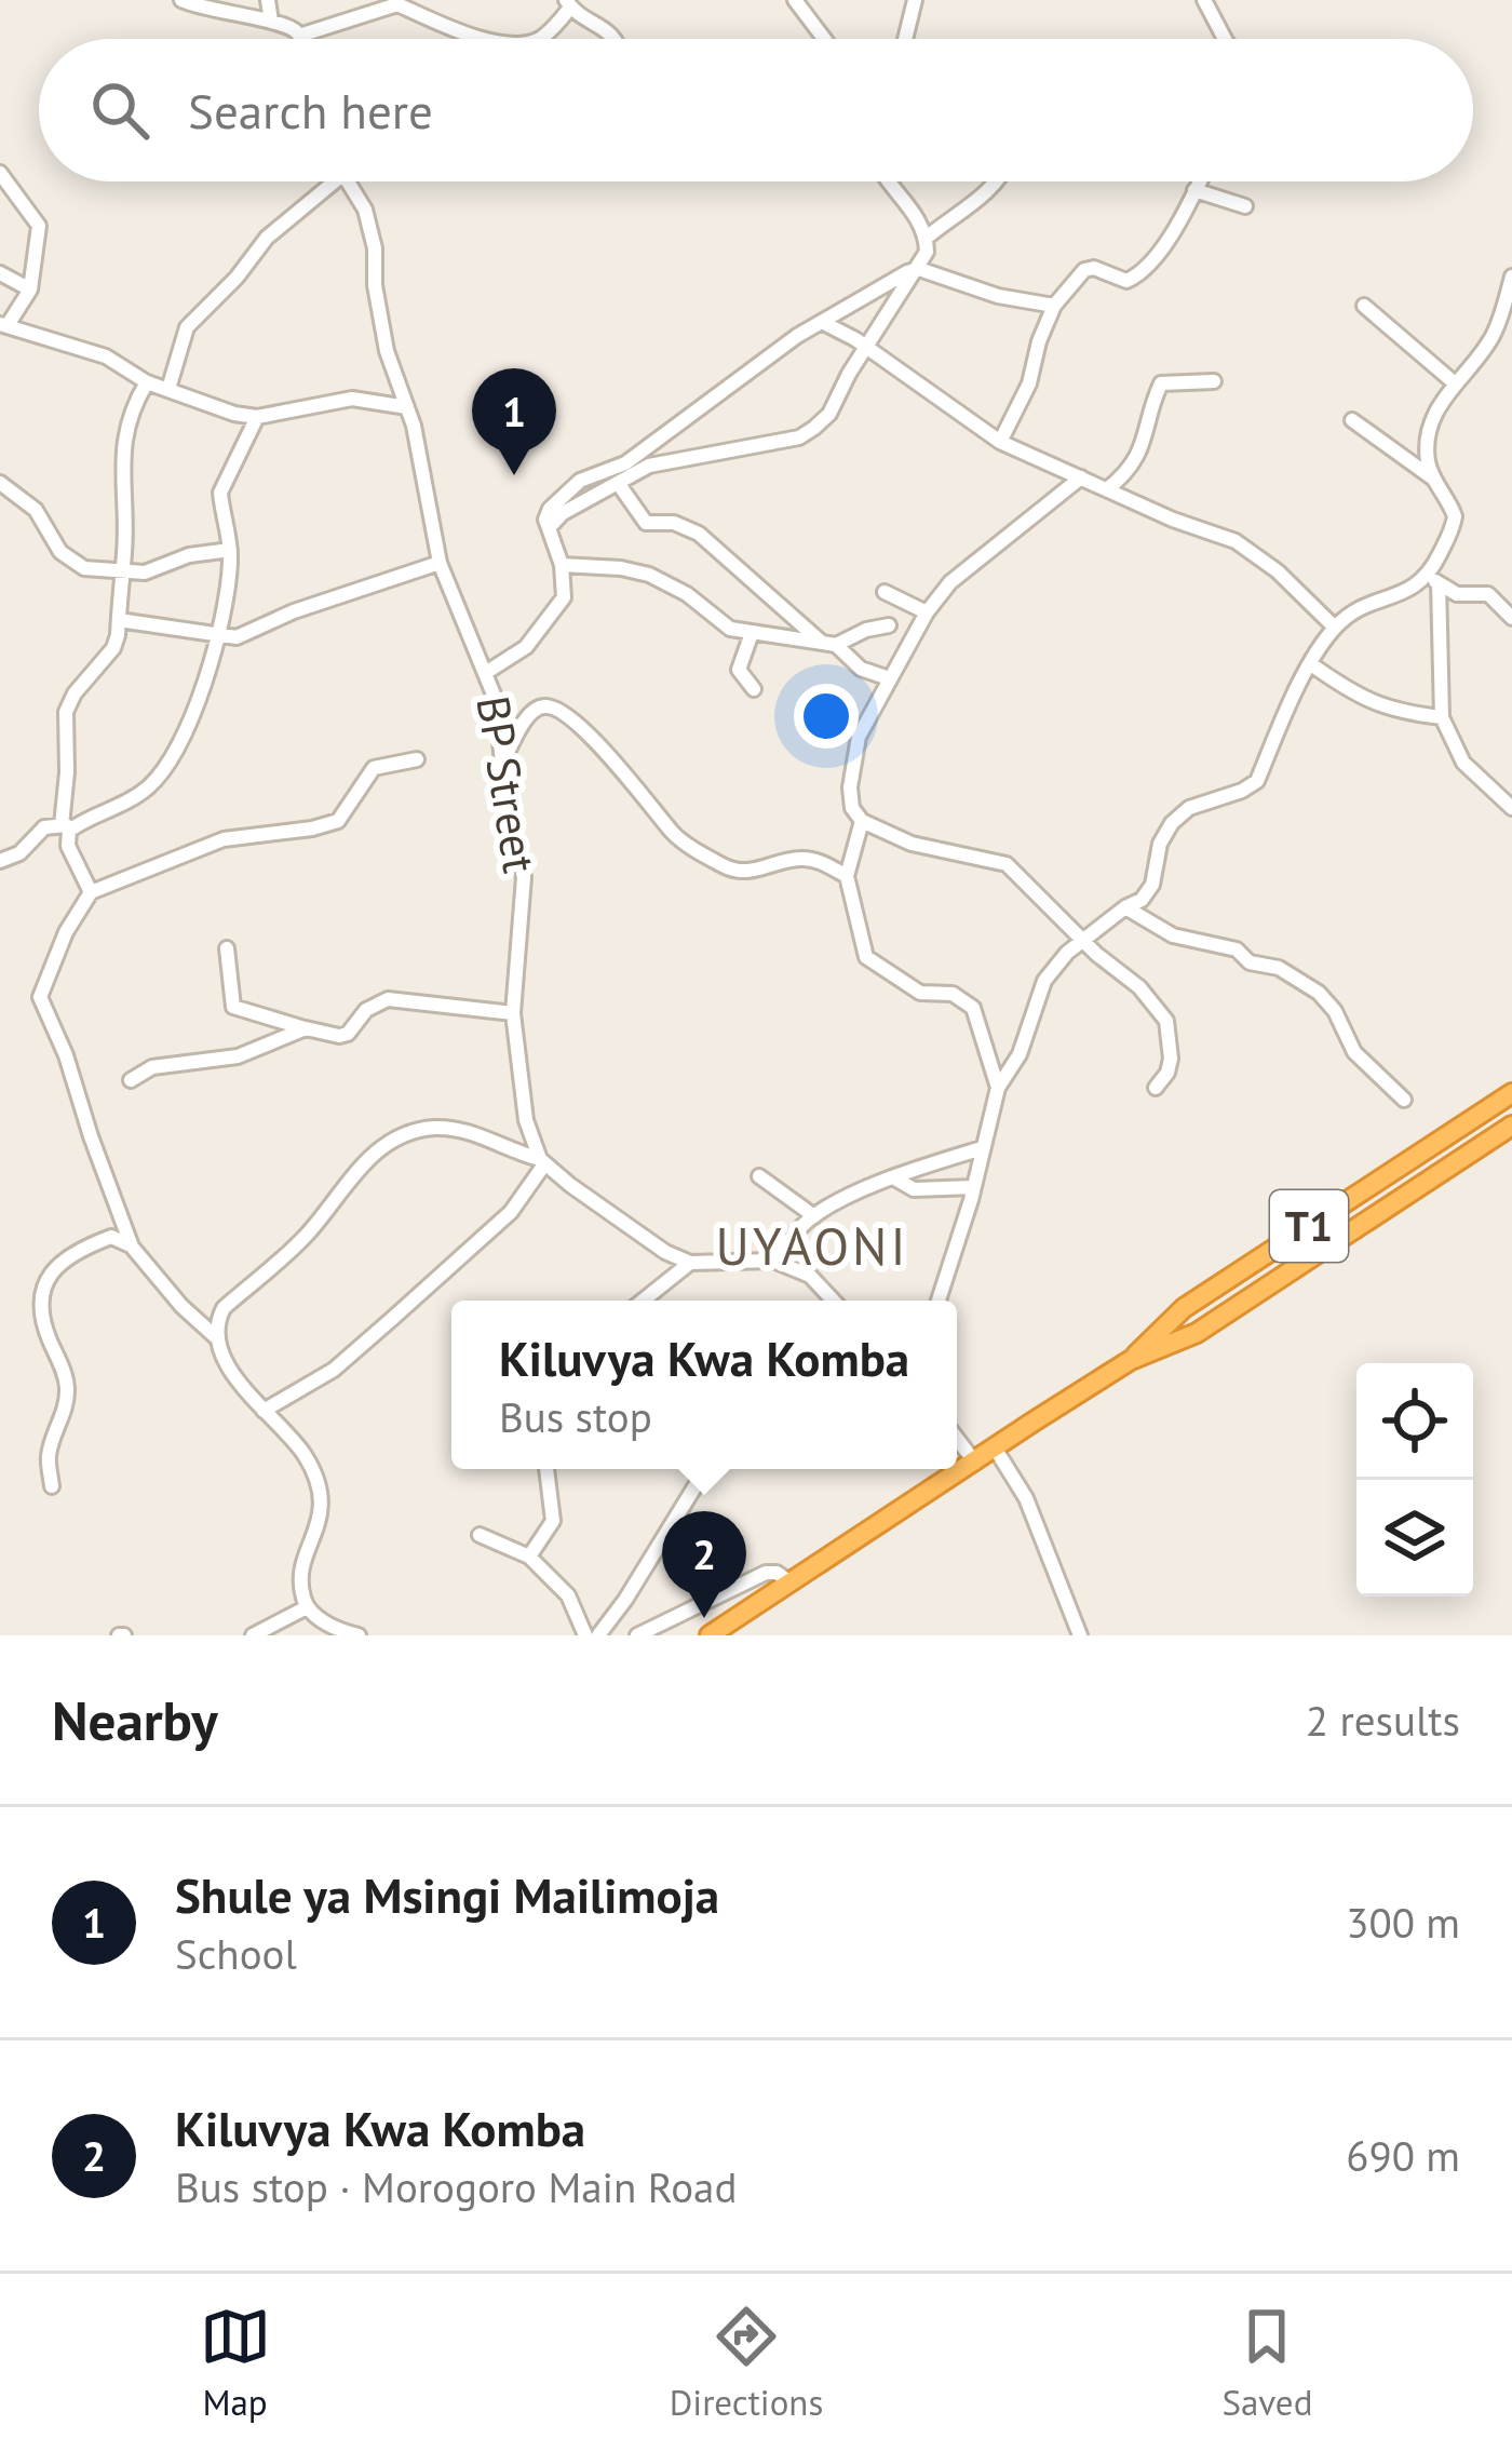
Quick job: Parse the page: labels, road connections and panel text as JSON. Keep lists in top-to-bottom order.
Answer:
{
  "streets": {
    "highway": ["T1"],
    "street": ["BP Street"]
  },
  "districts": ["UYAONI"],
  "page": {
    "search": "Search here",
    "pins": ["1", "2"],
    "popup": ["Kiluvya Kwa Komba", "Bus stop"],
    "heading": ["Nearby", "2 results"],
    "list": [
      {
        "mark": "1",
        "name": "Shule ya Msingi Mailimoja",
        "note": "School",
        "value": "300 m"
      },
      {
        "mark": "2",
        "name": "Kiluvya Kwa Komba",
        "note": "Bus stop · Morogoro Main Road",
        "value": "690 m"
      }
    ],
    "nav": ["Map", "Directions", "Saved"]
  }
}
